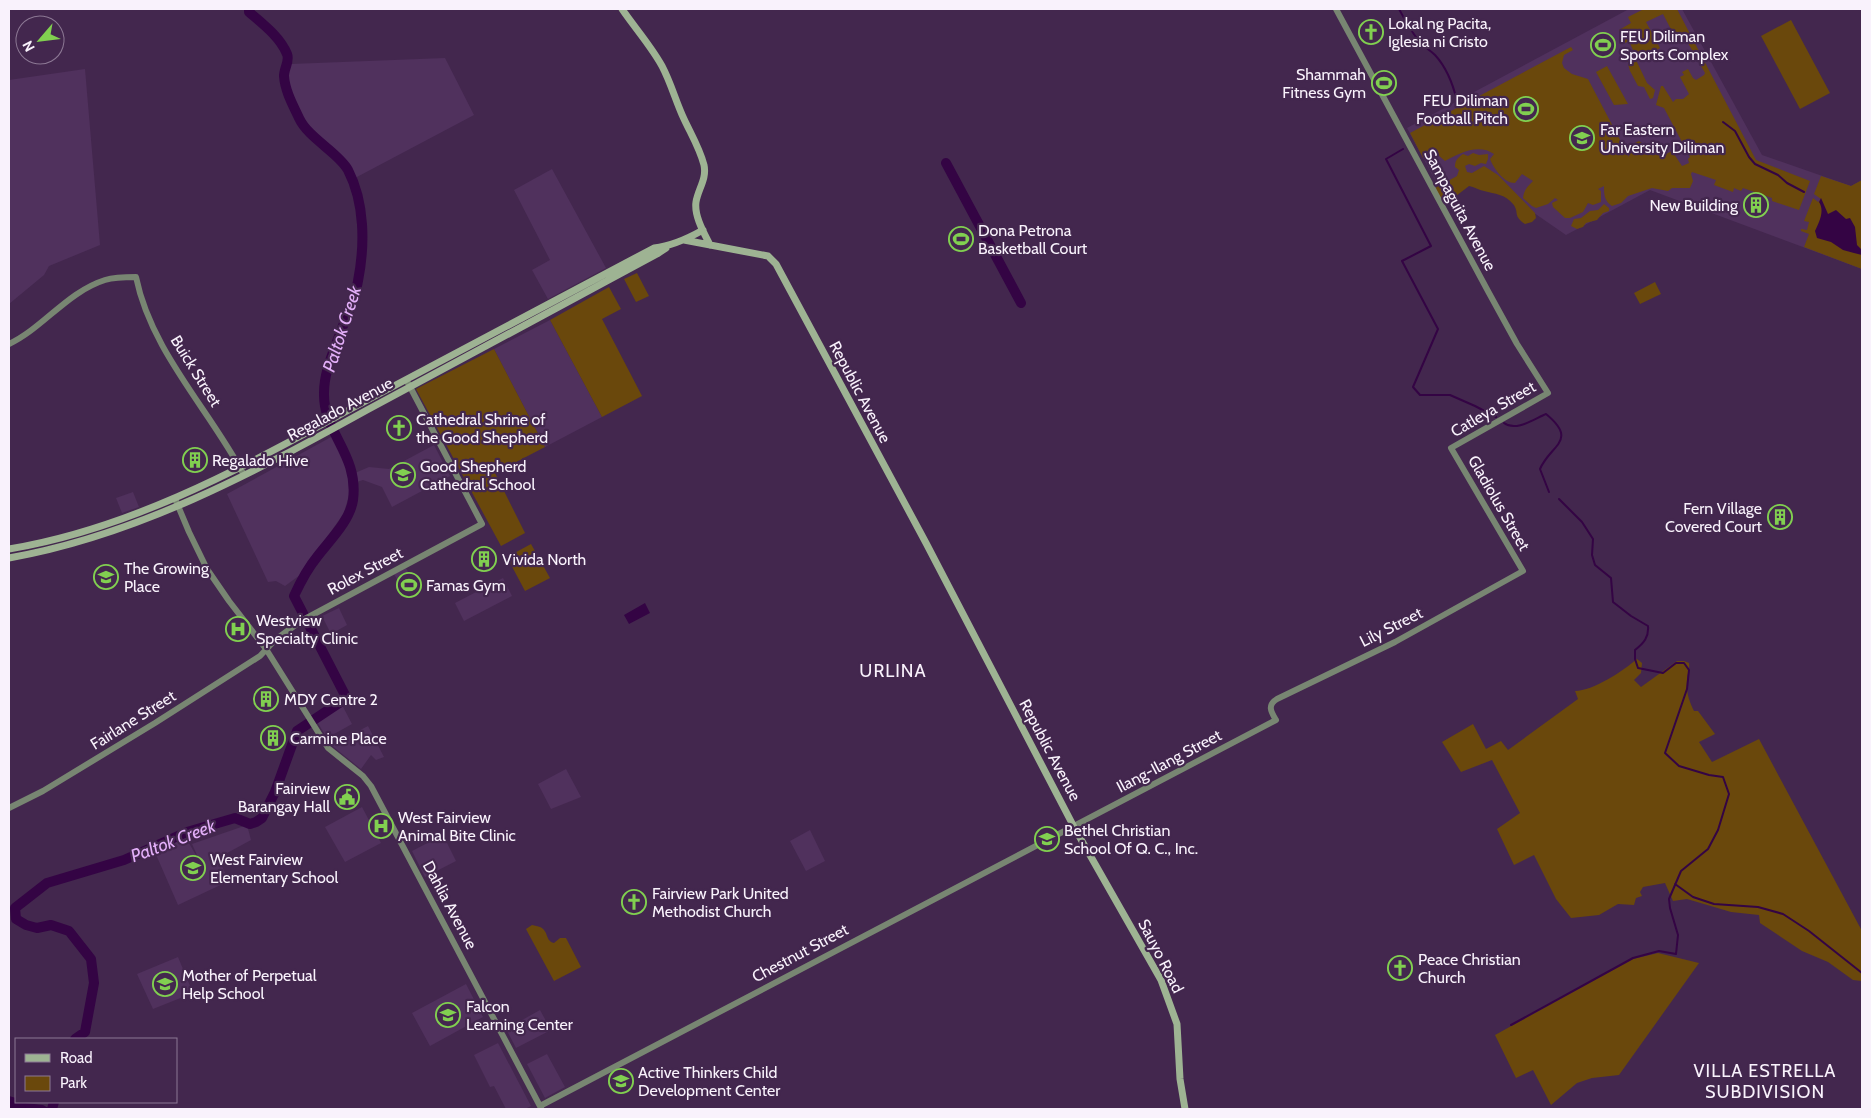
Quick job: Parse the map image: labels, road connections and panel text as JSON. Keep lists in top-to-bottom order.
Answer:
{
  "streets": {
    "main road": ["Republic Avenue", "Regalado Avenue", "Sauyo Road"],
    "street": [
      "Sampaguita Avenue",
      "Buick Street",
      "Catleya Street",
      "Gladiolus Street",
      "Rolex Street",
      "Lily Street",
      "Fairlane Street",
      "Ilang-Ilang Street",
      "Dahlia Avenue",
      "Chestnut Street"
    ]
  },
  "crossings": [
    ["Sampaguita Avenue", "Catleya Street"],
    ["Buick Street", "Regalado Avenue"],
    ["Republic Avenue", "Ilang-Ilang Street"],
    ["Republic Avenue", "Chestnut Street"],
    ["Republic Avenue", "Sauyo Road"],
    ["Regalado Avenue", "Rolex Street"],
    ["Regalado Avenue", "Dahlia Avenue"],
    ["Catleya Street", "Gladiolus Street"],
    ["Gladiolus Street", "Lily Street"],
    ["Rolex Street", "Fairlane Street"],
    ["Rolex Street", "Dahlia Avenue"],
    ["Lily Street", "Ilang-Ilang Street"],
    ["Fairlane Street", "Dahlia Avenue"],
    ["Ilang-Ilang Street", "Chestnut Street"],
    ["Ilang-Ilang Street", "Sauyo Road"],
    ["Dahlia Avenue", "Chestnut Street"],
    ["Chestnut Street", "Sauyo Road"]
  ],
  "districts": ["URLINA", "VILLA ESTRELLA SUBDIVISION"],
  "water": ["Paltok Creek"],
  "places": {
    "church": [
      "Lokal ng Pacita, Iglesia ni Cristo",
      "Cathedral Shrine of the Good Shepherd",
      "Fairview Park United Methodist Church",
      "Peace Christian Church"
    ],
    "sports": [
      "FEU Diliman Sports Complex",
      "Shammah Fitness Gym",
      "FEU Diliman Football Pitch",
      "Dona Petrona Basketball Court",
      "Famas Gym"
    ],
    "school or university": [
      "Far Eastern University Diliman",
      "Good Shepherd Cathedral School",
      "The Growing Place",
      "Bethel Christian School Of Q. C., Inc.",
      "West Fairview Elementary School",
      "Mother of Perpetual Help School",
      "Falcon Learning Center",
      "Active Thinkers Child Development Center"
    ],
    "building": [
      "New Building",
      "Regalado Hive",
      "Fern Village Covered Court",
      "Vivida North",
      "MDY Centre 2",
      "Carmine Place"
    ],
    "hospital": ["Westview Specialty Clinic", "West Fairview Animal Bite Clinic"],
    "public building": ["Fairview Barangay Hall"]
  },
  "legend": ["Road", "Park"],
  "north": "bottom left"
}
